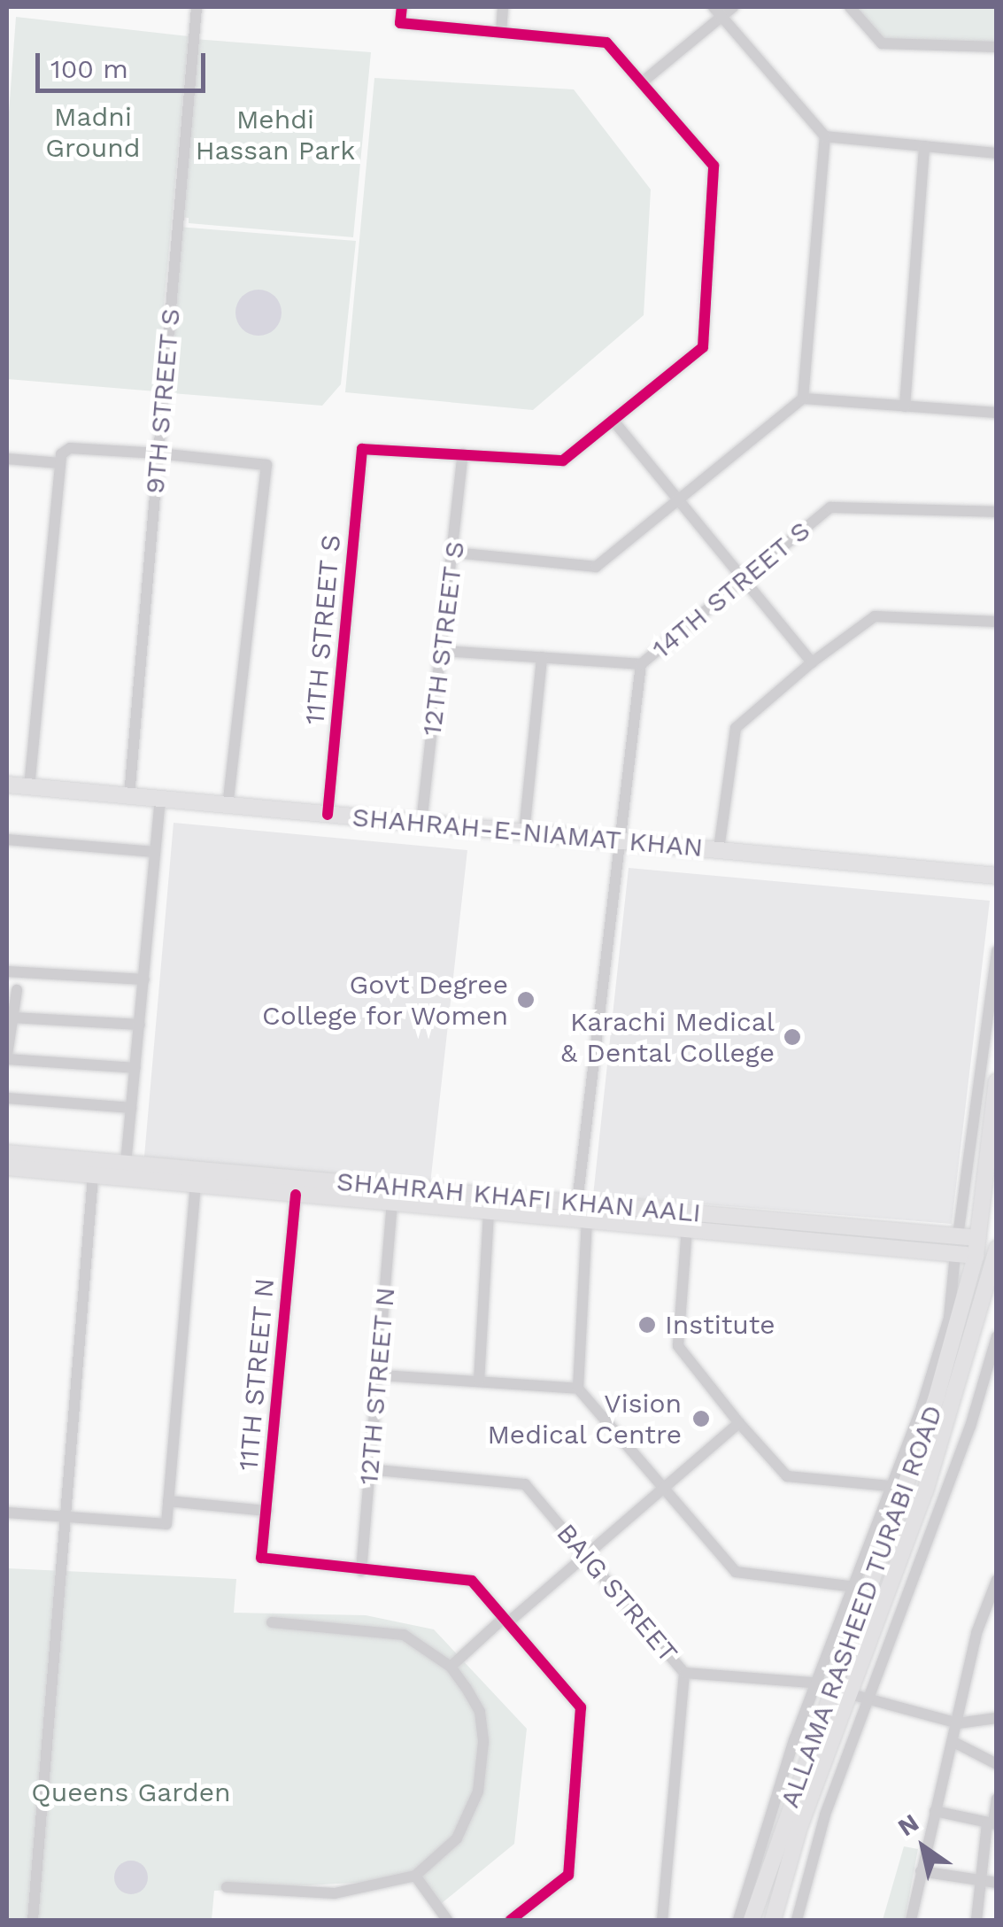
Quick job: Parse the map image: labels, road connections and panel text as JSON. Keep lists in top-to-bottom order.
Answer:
{
  "streets": {
    "main road": ["SHAHRAH-E-NIAMAT KHAN", "SHAHRAH KHAFI KHAN AALI", "ALLAMA RASHEED TURABI ROAD"],
    "street": [
      "9TH STREET S",
      "14TH STREET S",
      "11TH STREET S",
      "12TH STREET S",
      "11TH STREET N",
      "12TH STREET N",
      "BAIG STREET"
    ]
  },
  "crossings": [
    ["9TH STREET S", "SHAHRAH-E-NIAMAT KHAN"],
    ["14TH STREET S", "SHAHRAH-E-NIAMAT KHAN"],
    ["14TH STREET S", "SHAHRAH KHAFI KHAN AALI"],
    ["11TH STREET S", "12TH STREET S"],
    ["11TH STREET S", "SHAHRAH-E-NIAMAT KHAN"],
    ["12TH STREET S", "SHAHRAH-E-NIAMAT KHAN"],
    ["SHAHRAH KHAFI KHAN AALI", "11TH STREET N"],
    ["SHAHRAH KHAFI KHAN AALI", "12TH STREET N"],
    ["SHAHRAH KHAFI KHAN AALI", "ALLAMA RASHEED TURABI ROAD"],
    ["11TH STREET N", "12TH STREET N"],
    ["12TH STREET N", "BAIG STREET"]
  ],
  "parks": ["Madni Ground", "Mehdi Hassan Park", "Queens Garden"],
  "places": [
    "Govt Degree College for Women",
    "Karachi Medical & Dental College",
    "Institute",
    "Vision Medical Centre"
  ],
  "scale_bar": "100 m",
  "north": "top left"
}
